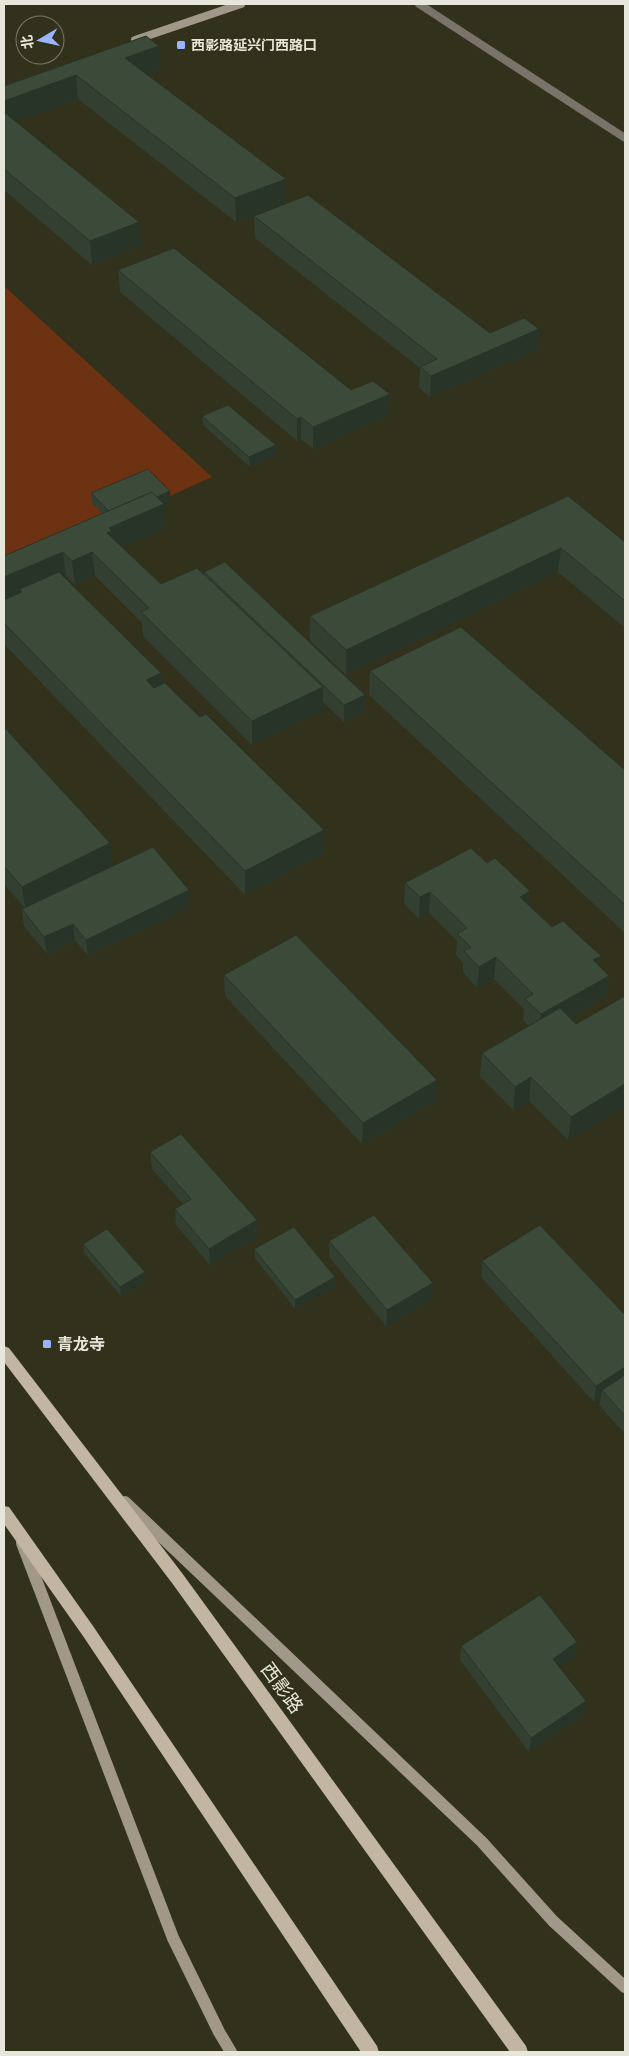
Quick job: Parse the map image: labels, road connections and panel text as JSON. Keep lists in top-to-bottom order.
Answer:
{
  "streets": {
    "main road": ["西影路"]
  },
  "places": {
    "transit": ["西影路延兴门西路口", "青龙寺"]
  },
  "north": "left"
}
